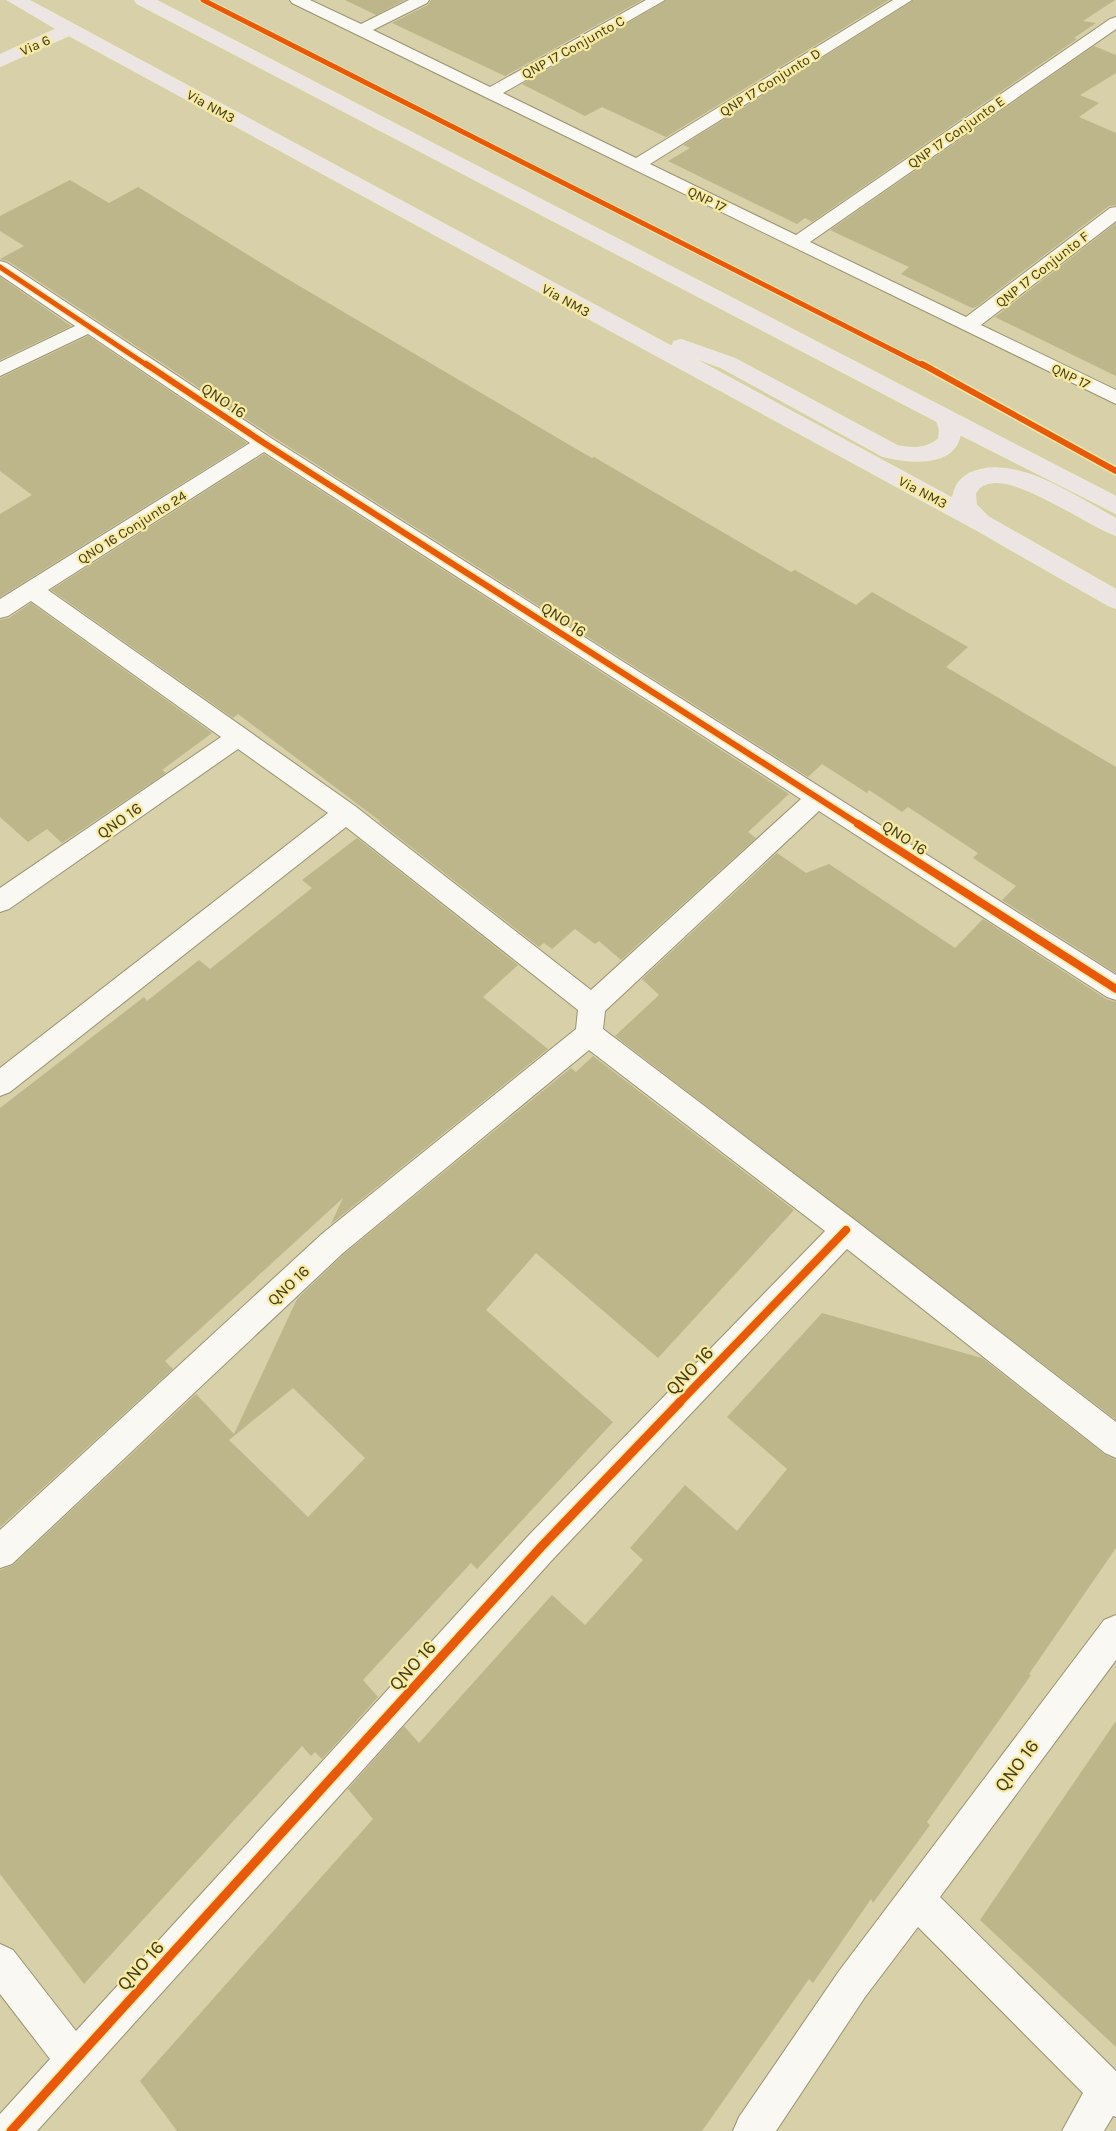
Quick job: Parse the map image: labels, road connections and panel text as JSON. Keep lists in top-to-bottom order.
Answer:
{
  "streets": {
    "main road": ["Via 6", "Via NM3"],
    "street": [
      "QNP 17 Conjunto C",
      "QNP 17 Conjunto D",
      "QNP 17 Conjunto E",
      "QNP 17",
      "QNP 17 Conjunto F",
      "QNO 16",
      "QNO 16 Conjunto 24"
    ]
  },
  "crossings": [
    ["Via 6", "Via NM3"],
    ["QNP 17 Conjunto C", "QNP 17"],
    ["QNP 17 Conjunto D", "QNP 17"],
    ["QNP 17 Conjunto E", "QNP 17"],
    ["QNP 17", "QNP 17 Conjunto F"],
    ["QNO 16", "QNO 16 Conjunto 24"]
  ]
}
